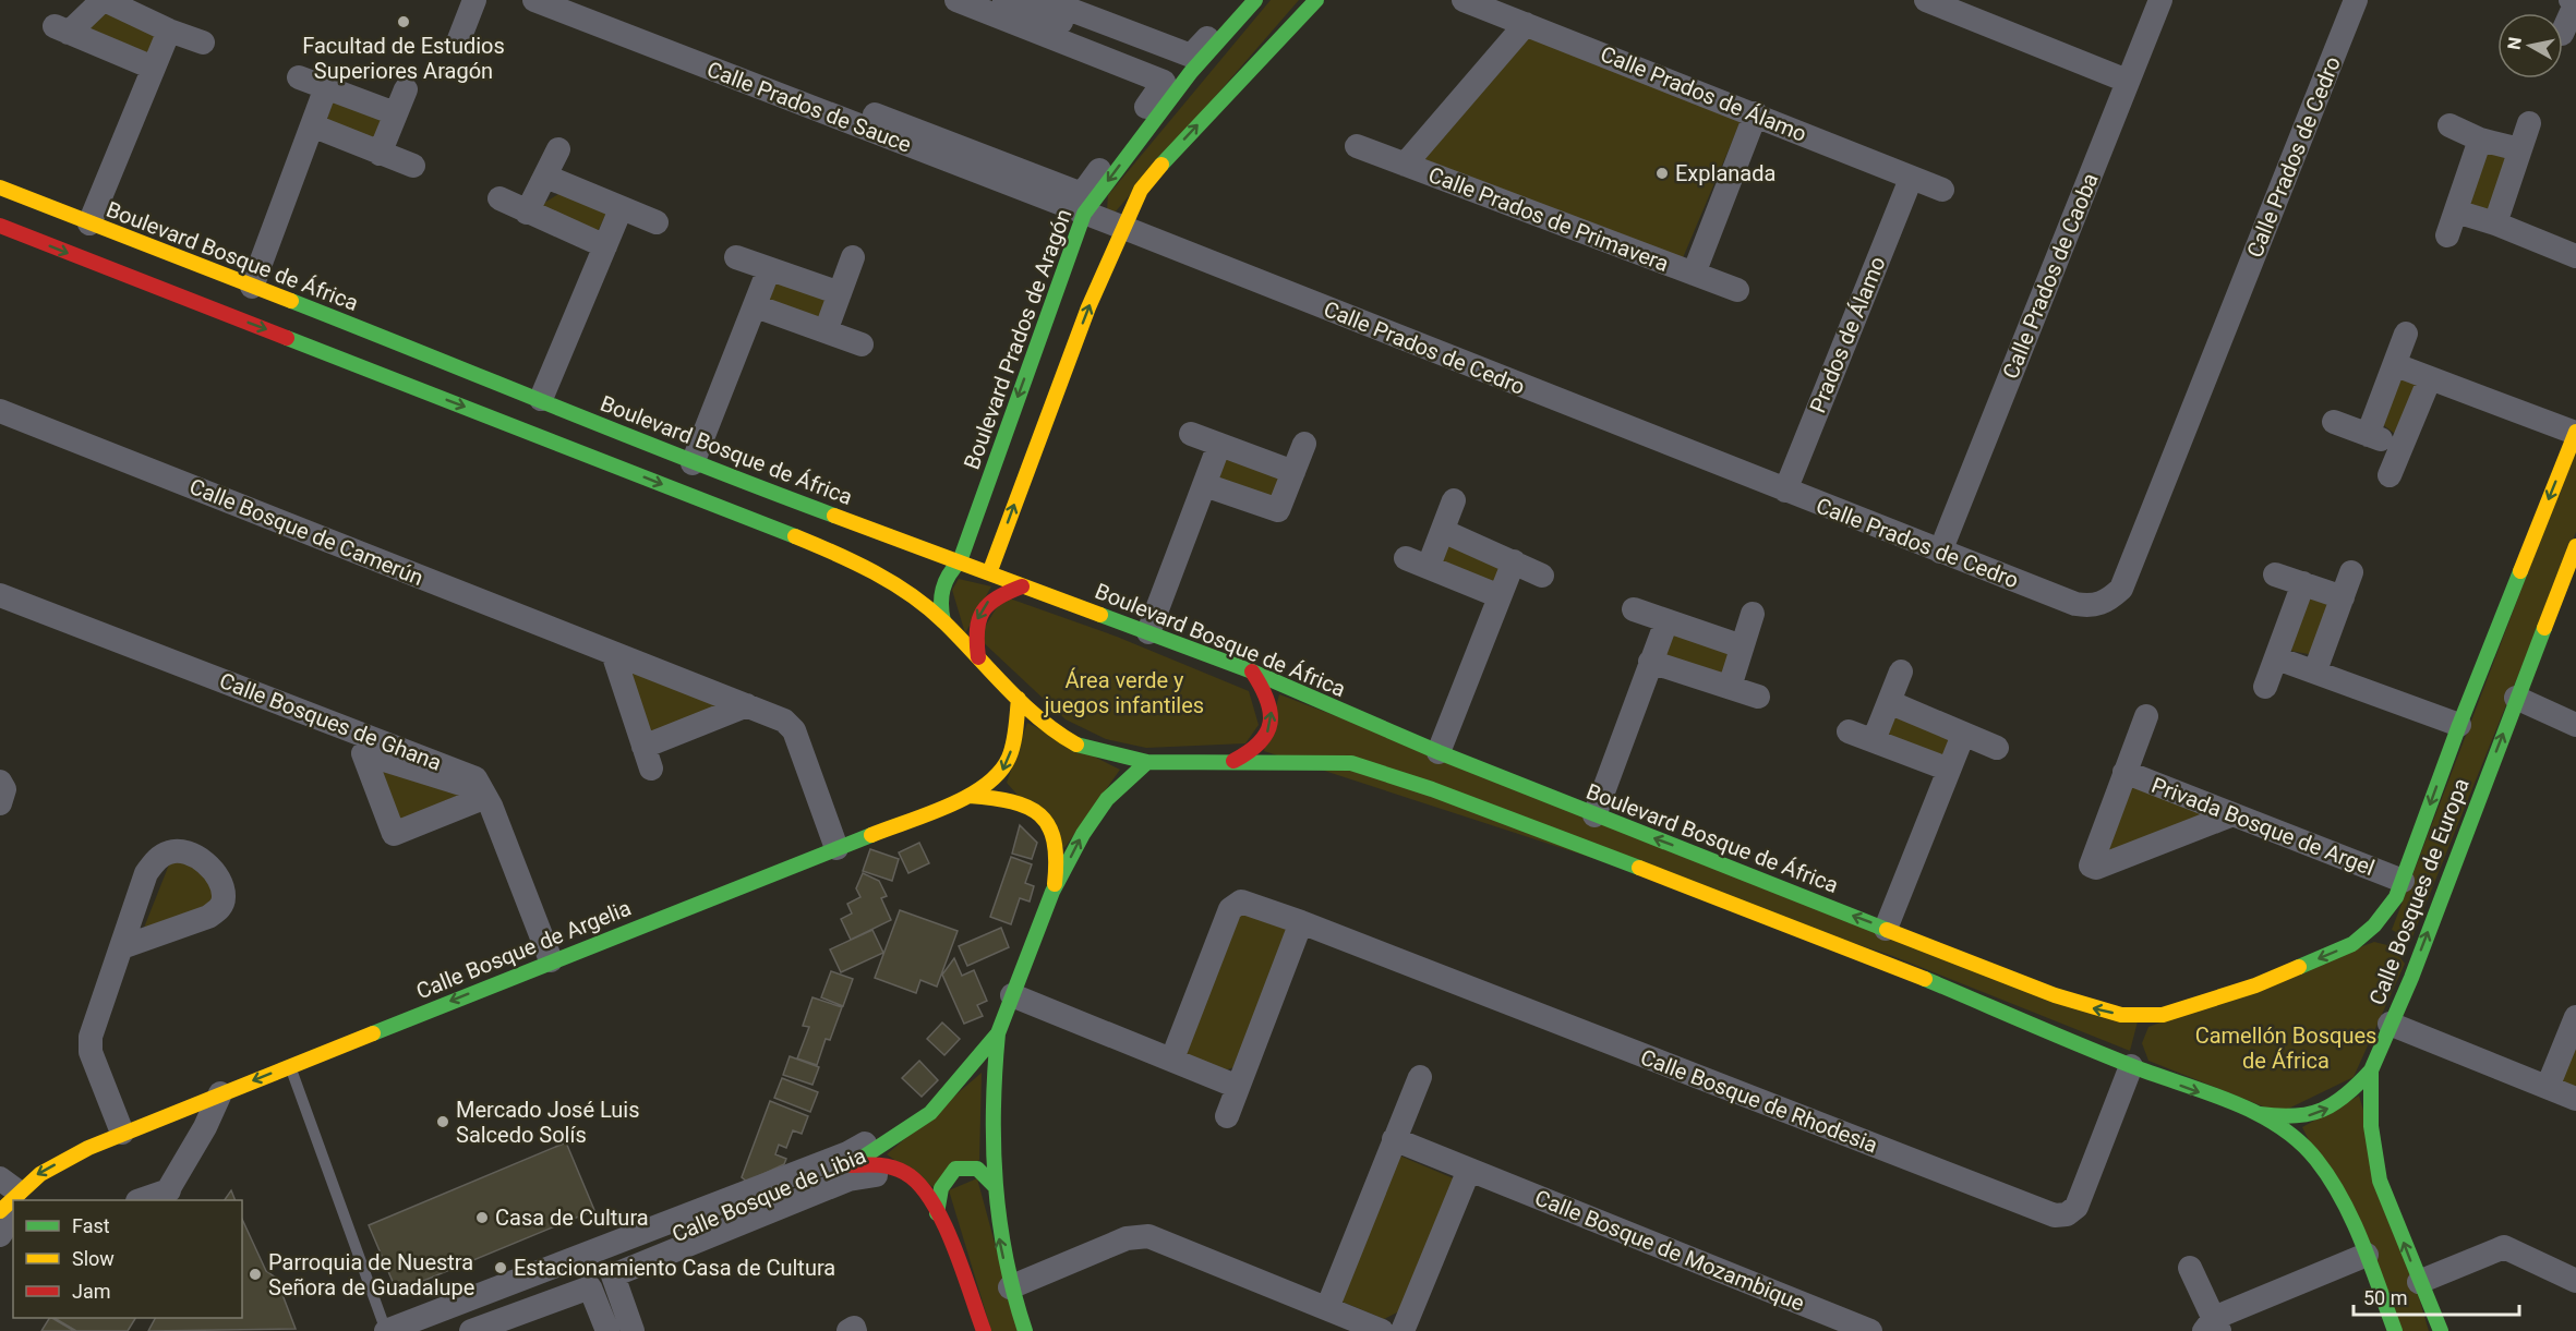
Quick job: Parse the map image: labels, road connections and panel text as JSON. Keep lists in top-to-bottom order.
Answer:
{
  "streets": {
    "street": [
      "Calle Prados de Álamo",
      "Calle Prados de Sauce",
      "Calle Prados de Cedro",
      "Calle Prados de Primavera",
      "Boulevard Bosque de África",
      "Calle Prados de Caoba",
      "Prados de Álamo",
      "Boulevard Prados de Aragón",
      "Calle Bosque de Camerún",
      "Calle Bosques de Ghana",
      "Privada Bosque de Argel",
      "Calle Bosques de Europa",
      "Calle Bosque de Argelia",
      "Calle Bosque de Rhodesia",
      "Calle Bosque de Libia",
      "Calle Bosque de Mozambique"
    ]
  },
  "crossings": [
    ["Calle Prados de Álamo", "Calle Prados de Primavera"],
    ["Calle Prados de Álamo", "Prados de Álamo"],
    ["Calle Prados de Sauce", "Calle Prados de Cedro"],
    ["Calle Prados de Sauce", "Boulevard Prados de Aragón"],
    ["Calle Prados de Cedro", "Calle Prados de Caoba"],
    ["Calle Prados de Cedro", "Prados de Álamo"],
    ["Boulevard Bosque de África", "Boulevard Prados de Aragón"],
    ["Boulevard Bosque de África", "Privada Bosque de Argel"],
    ["Boulevard Bosque de África", "Calle Bosques de Europa"],
    ["Calle Bosque de Camerún", "Calle Bosque de Argelia"],
    ["Calle Bosques de Ghana", "Calle Bosque de Argelia"],
    ["Privada Bosque de Argel", "Calle Bosques de Europa"]
  ],
  "one_way": ["Calle Bosque de Argelia"],
  "parks": ["Área verde y juegos infantiles", "Camellón Bosques de África"],
  "places": [
    "Facultad de Estudios Superiores Aragón",
    "Explanada",
    "Mercado José Luis Salcedo Solís",
    "Casa de Cultura",
    "Estacionamiento Casa de Cultura",
    "Parroquia de Nuestra Señora de Guadalupe"
  ],
  "legend": ["Fast", "Slow", "Jam"],
  "scale_bar": "50 m",
  "north": "left"
}
